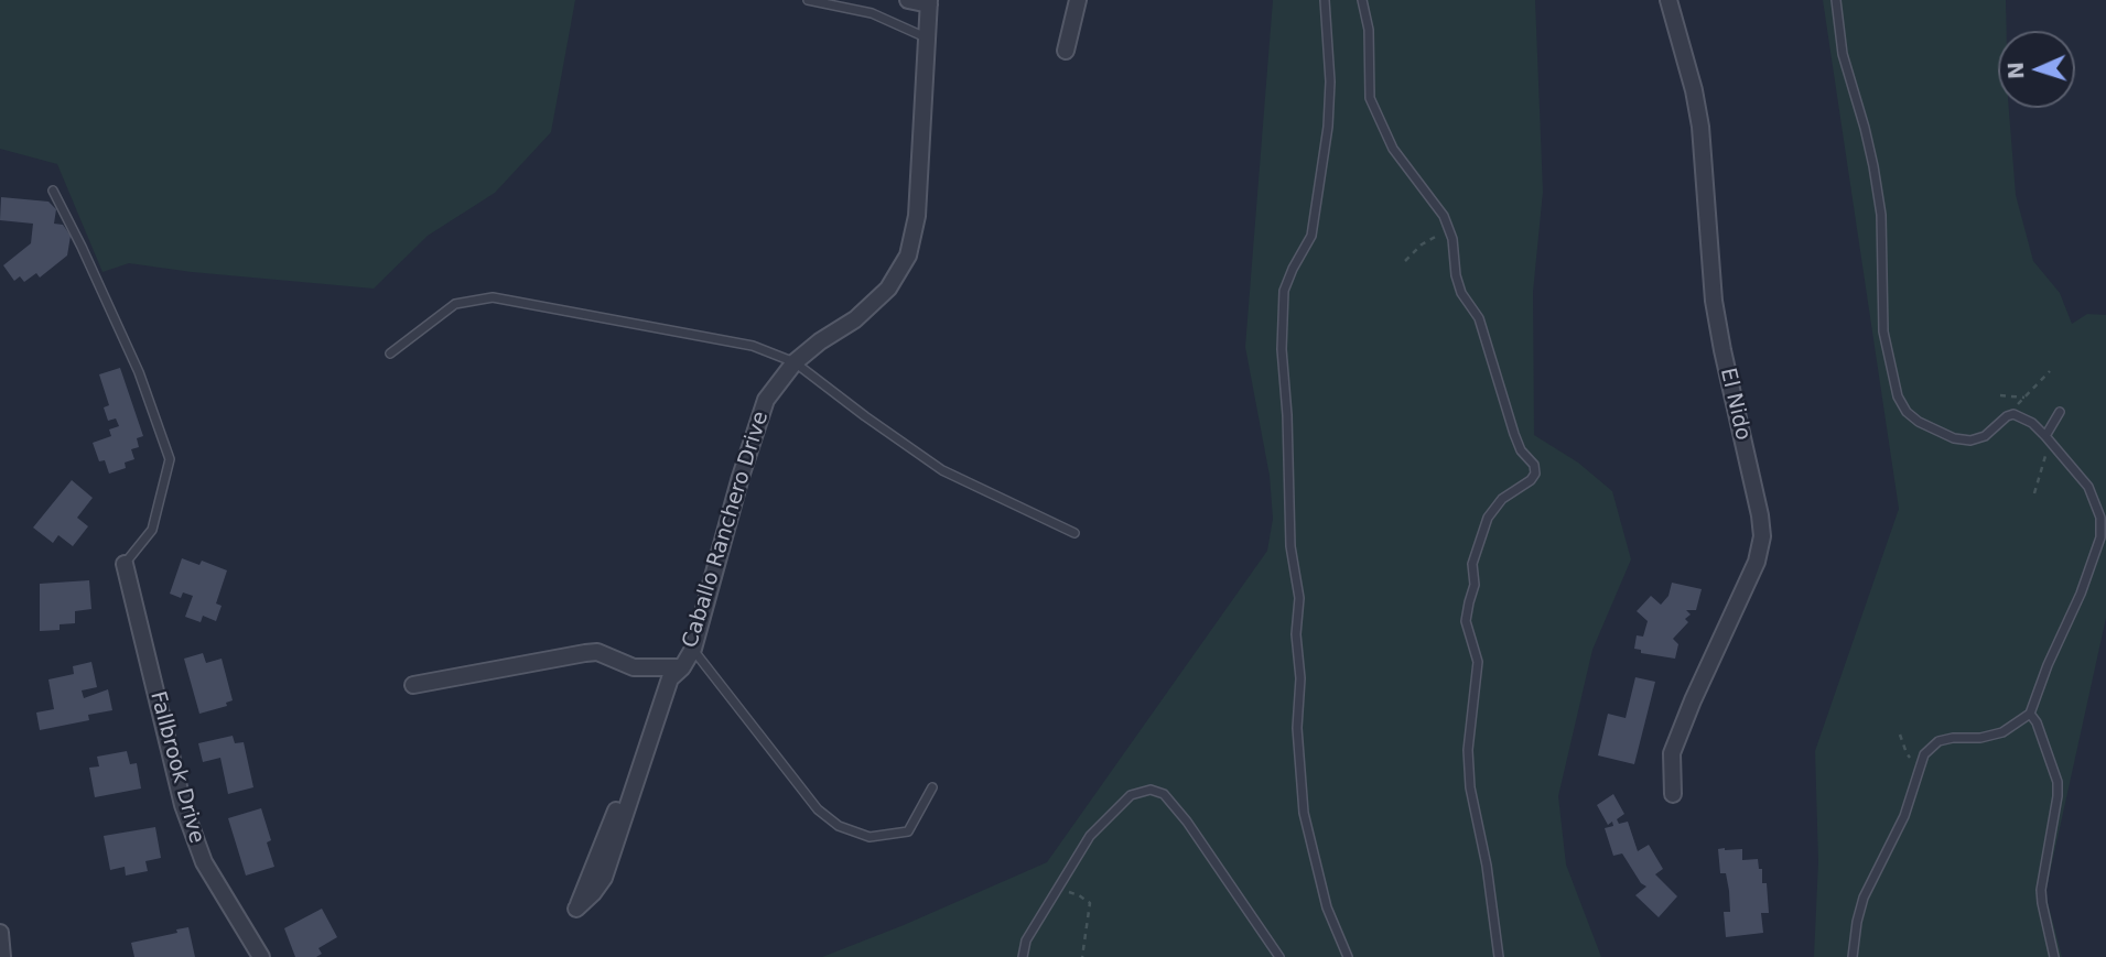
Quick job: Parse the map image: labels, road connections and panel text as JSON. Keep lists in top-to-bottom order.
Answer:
{
  "streets": {
    "street": ["El Nido", "Caballo Ranchero Drive", "Fallbrook Drive"]
  },
  "north": "left"
}
